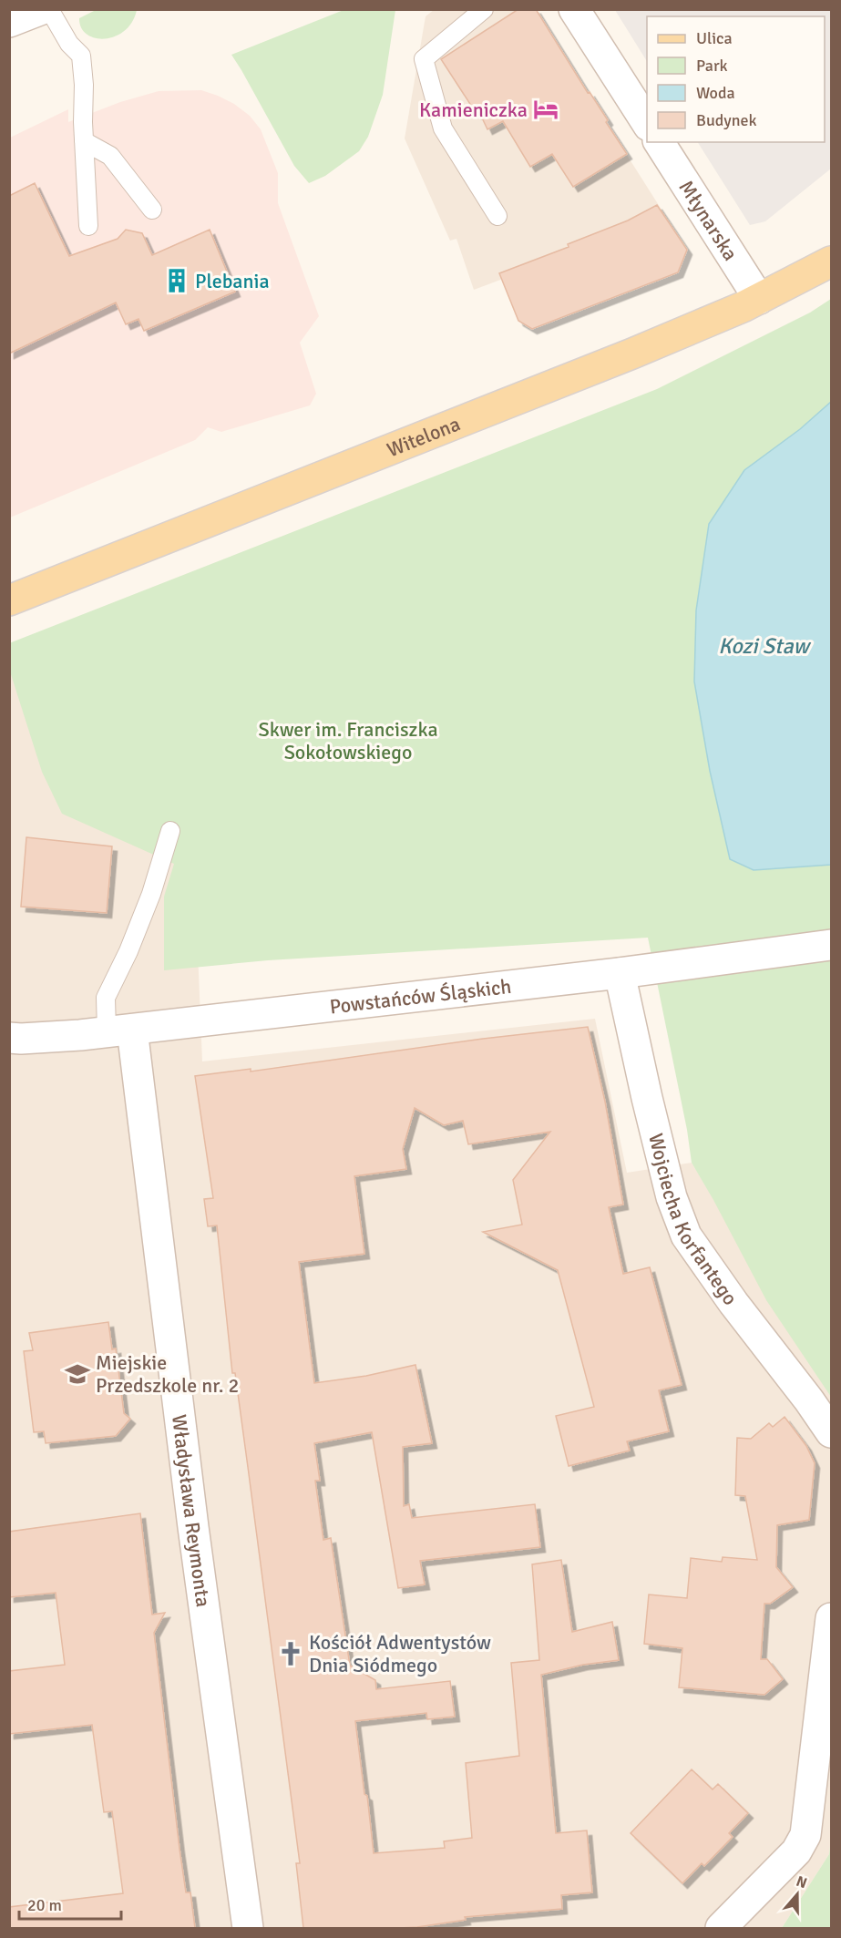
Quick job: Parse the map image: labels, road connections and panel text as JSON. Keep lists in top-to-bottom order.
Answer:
{
  "streets": {
    "main road": ["Witelona"],
    "street": [
      "Młynarska",
      "Powstańców Śląskich",
      "Wojciecha Korfantego",
      "Władysława Reymonta"
    ]
  },
  "crossings": [
    ["Młynarska", "Witelona"],
    ["Powstańców Śląskich", "Wojciecha Korfantego"],
    ["Powstańców Śląskich", "Władysława Reymonta"]
  ],
  "water": ["Kozi Staw"],
  "parks": ["Skwer im. Franciszka Sokołowskiego"],
  "places": {
    "hotel": ["Kamieniczka"],
    "building": ["Plebania"],
    "school or university": ["Miejskie Przedszkole nr. 2"],
    "church": ["Kościół Adwentystów Dnia Siódmego"]
  },
  "legend": [
    "Ulica",
    "Park",
    "Woda",
    "Budynek"
  ],
  "scale_bar": "20 m",
  "north": "top"
}
